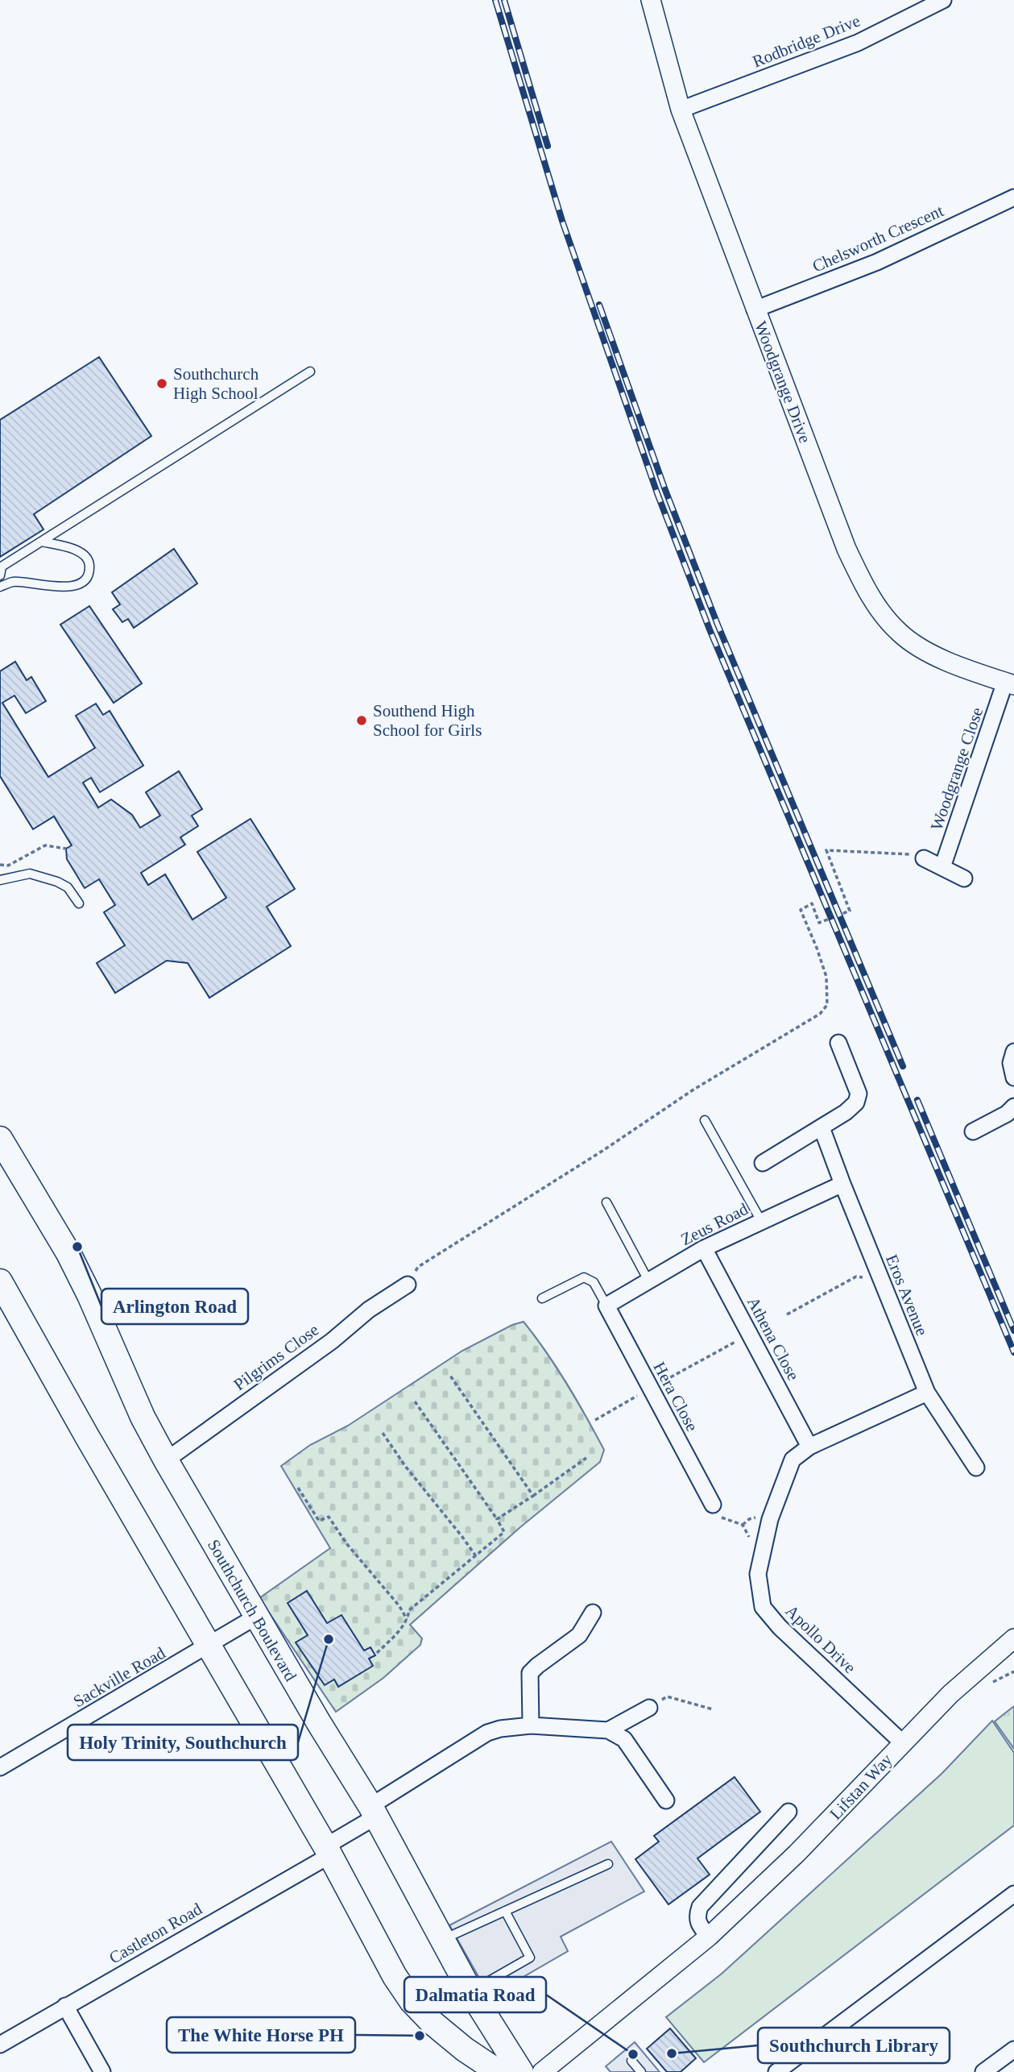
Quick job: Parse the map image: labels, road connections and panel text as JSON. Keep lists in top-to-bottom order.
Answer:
{
  "streets": {
    "main road": ["Southchurch Boulevard"],
    "street": [
      "Rodbridge Drive",
      "Chelsworth Crescent",
      "Woodgrange Drive",
      "Woodgrange Close",
      "Zeus Road",
      "Eros Avenue",
      "Athena Close",
      "Pilgrims Close",
      "Hera Close",
      "Apollo Drive",
      "Sackville Road",
      "Lifstan Way",
      "Castleton Road"
    ]
  },
  "crossings": [
    ["Rodbridge Drive", "Woodgrange Drive"],
    ["Chelsworth Crescent", "Woodgrange Drive"],
    ["Woodgrange Drive", "Woodgrange Close"],
    ["Zeus Road", "Eros Avenue"],
    ["Zeus Road", "Athena Close"],
    ["Zeus Road", "Hera Close"],
    ["Eros Avenue", "Apollo Drive"],
    ["Athena Close", "Apollo Drive"],
    ["Pilgrims Close", "Southchurch Boulevard"],
    ["Southchurch Boulevard", "Sackville Road"],
    ["Southchurch Boulevard", "Castleton Road"],
    ["Apollo Drive", "Lifstan Way"]
  ],
  "places": [
    "Southchurch High School",
    "Southend High School for Girls",
    "Arlington Road",
    "Holy Trinity, Southchurch",
    "The White Horse PH",
    "Southchurch Library",
    "Dalmatia Road"
  ]
}
